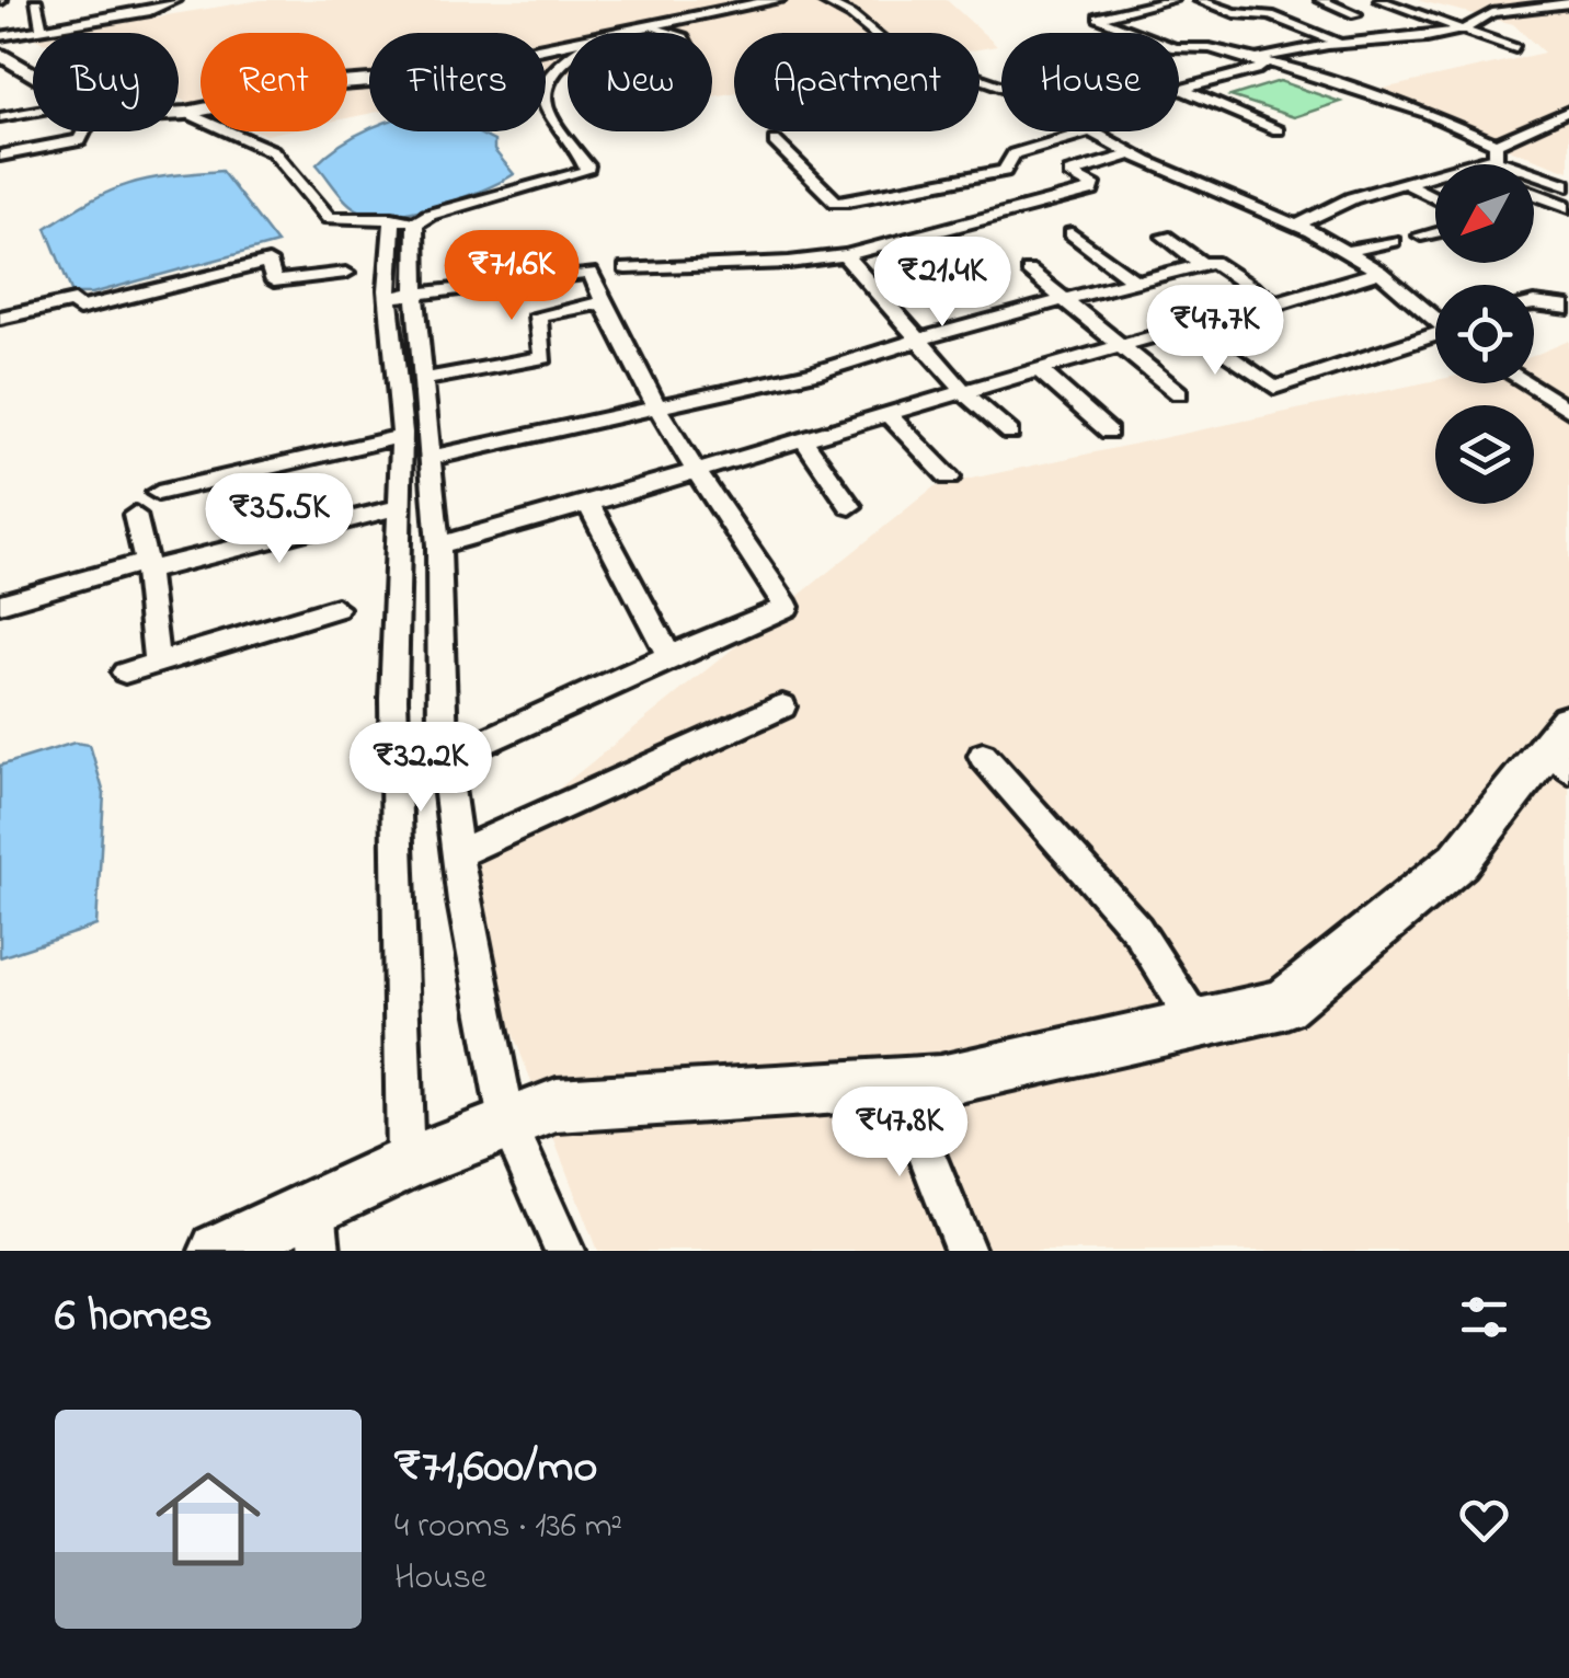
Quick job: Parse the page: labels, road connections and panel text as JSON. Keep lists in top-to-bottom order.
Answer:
{
  "north": "bottom left",
  "page": {
    "chip": [
      "Buy",
      "Rent",
      "Filters",
      "New",
      "Apartment",
      "House"
    ],
    "price": [
      "₹71.6K",
      "₹21.4K",
      "₹47.7K",
      "₹35.5K",
      "₹32.2K",
      "₹47.8K"
    ],
    "heading": "6 homes",
    "list": [
      {
        "name": "₹71,600/mo",
        "note": "4 rooms · 136 m² · House"
      }
    ]
  }
}
